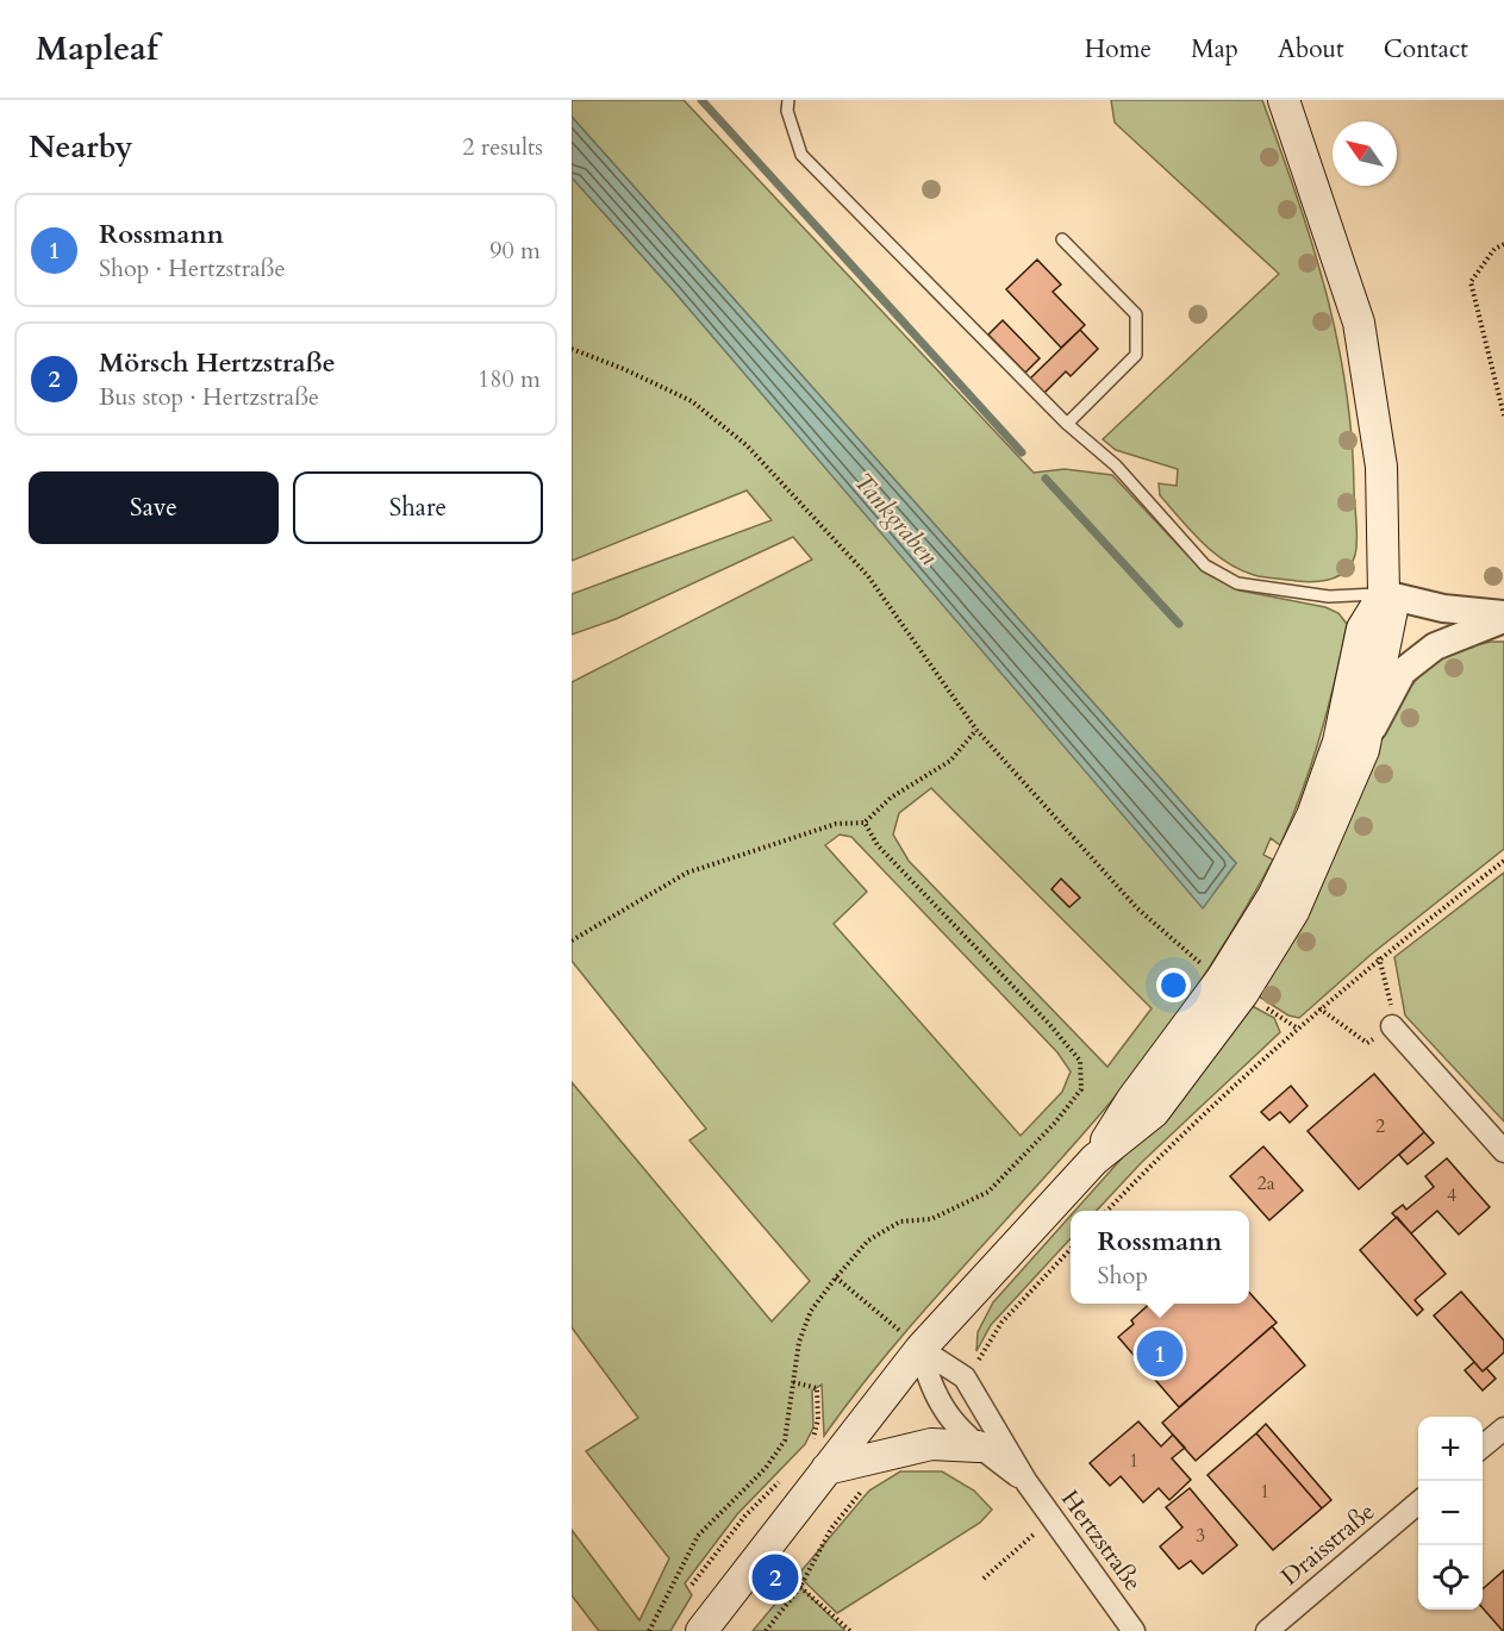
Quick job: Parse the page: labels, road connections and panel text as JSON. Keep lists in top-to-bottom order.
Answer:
{
  "streets": {
    "street": ["Hertzstraße", "Draisstraße"]
  },
  "water": ["Tankgraben"],
  "house_numbers": [
    "2",
    "2a",
    "4",
    "1",
    "1",
    "3"
  ],
  "north": "top left",
  "page": {
    "header": "Mapleaf",
    "nav": [
      "Home",
      "Map",
      "About",
      "Contact"
    ],
    "heading": ["Nearby", "2 results"],
    "list": [
      {
        "mark": "1",
        "name": "Rossmann",
        "note": "Shop · Hertzstraße",
        "value": "90 m"
      },
      {
        "mark": "2",
        "name": "Mörsch Hertzstraße",
        "note": "Bus stop · Hertzstraße",
        "value": "180 m"
      }
    ],
    "buttons": ["Save", "Share"],
    "popup": ["Rossmann", "Shop"],
    "pins": ["1", "2"],
    "map_buttons": ["+", "−"]
  }
}
